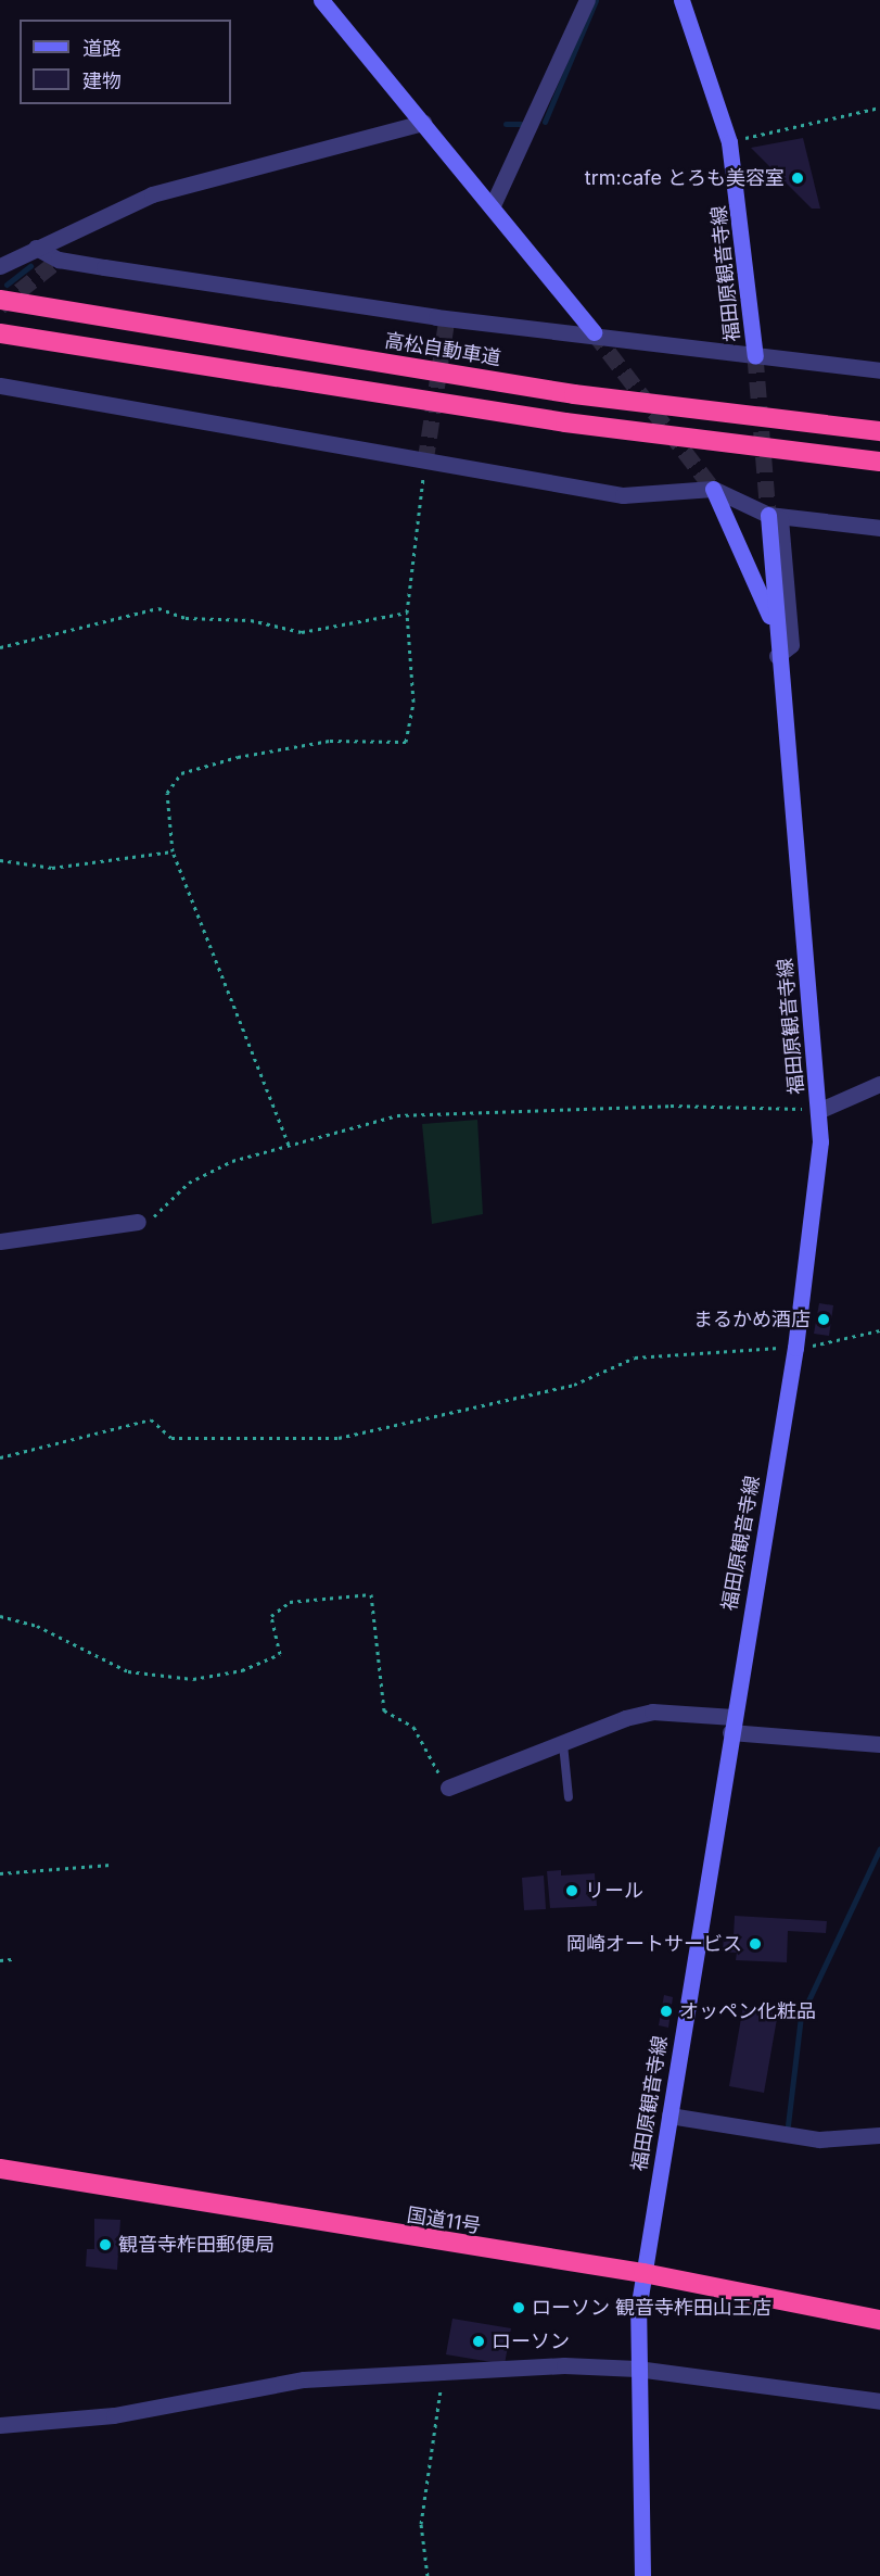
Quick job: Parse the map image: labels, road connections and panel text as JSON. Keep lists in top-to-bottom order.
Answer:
{
  "streets": {
    "highway": ["高松自動車道", "国道11号"],
    "main road": ["福田原観音寺線"]
  },
  "crossings": [
    ["福田原観音寺線", "国道11号"]
  ],
  "places": [
    "trm:cafe とろも美容室",
    "まるかめ酒店",
    "リール",
    "岡崎オートサービス",
    "オッペン化粧品",
    "観音寺柞田郵便局",
    "ローソン 観音寺柞田山王店",
    "ローソン"
  ],
  "legend": ["道路", "建物"]
}
